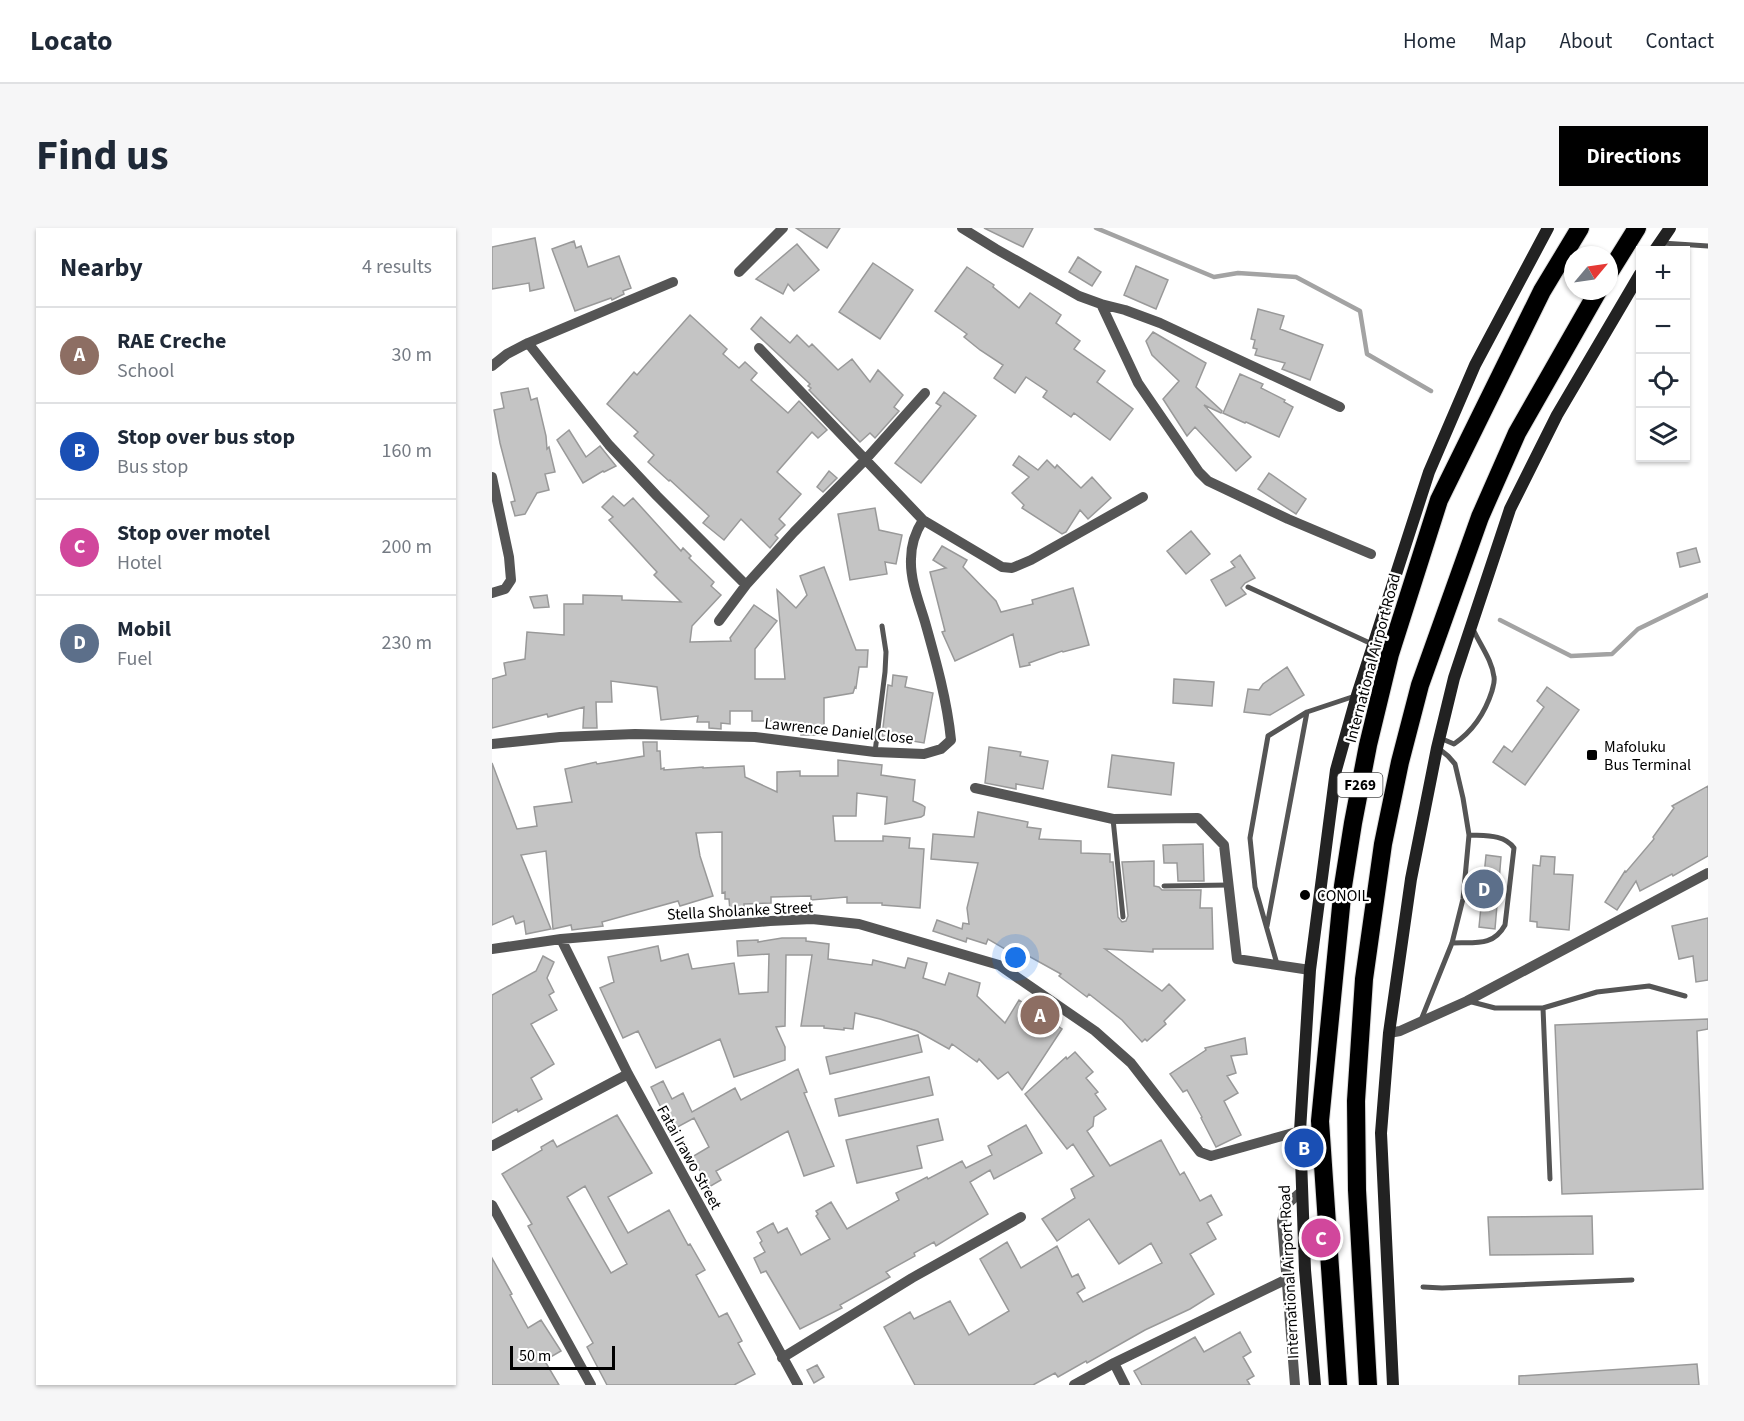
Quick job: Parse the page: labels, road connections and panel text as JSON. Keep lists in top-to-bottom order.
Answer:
{
  "streets": {
    "highway": ["International Airport Road", "F269"],
    "street": ["Lawrence Daniel Close", "Stella Sholanke Street", "Fatai Irawo Street"]
  },
  "crossings": [
    ["International Airport Road", "Stella Sholanke Street"],
    ["Stella Sholanke Street", "Fatai Irawo Street"]
  ],
  "places": {
    "transit": ["Mafoluku Bus Terminal"],
    "other": ["CONOIL"]
  },
  "scale_bar": "50 m",
  "north": "top right",
  "page": {
    "header": "Locato",
    "nav": [
      "Home",
      "Map",
      "About",
      "Contact"
    ],
    "title": "Find us",
    "buttons": "Directions",
    "heading": ["Nearby", "4 results"],
    "map_buttons": ["+", "−"],
    "list": [
      {
        "mark": "A",
        "name": "RAE Creche",
        "note": "School",
        "value": "30 m"
      },
      {
        "mark": "B",
        "name": "Stop over bus stop",
        "note": "Bus stop",
        "value": "160 m"
      },
      {
        "mark": "C",
        "name": "Stop over motel",
        "note": "Hotel",
        "value": "200 m"
      },
      {
        "mark": "D",
        "name": "Mobil",
        "note": "Fuel",
        "value": "230 m"
      }
    ],
    "pins": [
      "D",
      "A",
      "B",
      "C"
    ],
    "scale": "50 m"
  }
}
